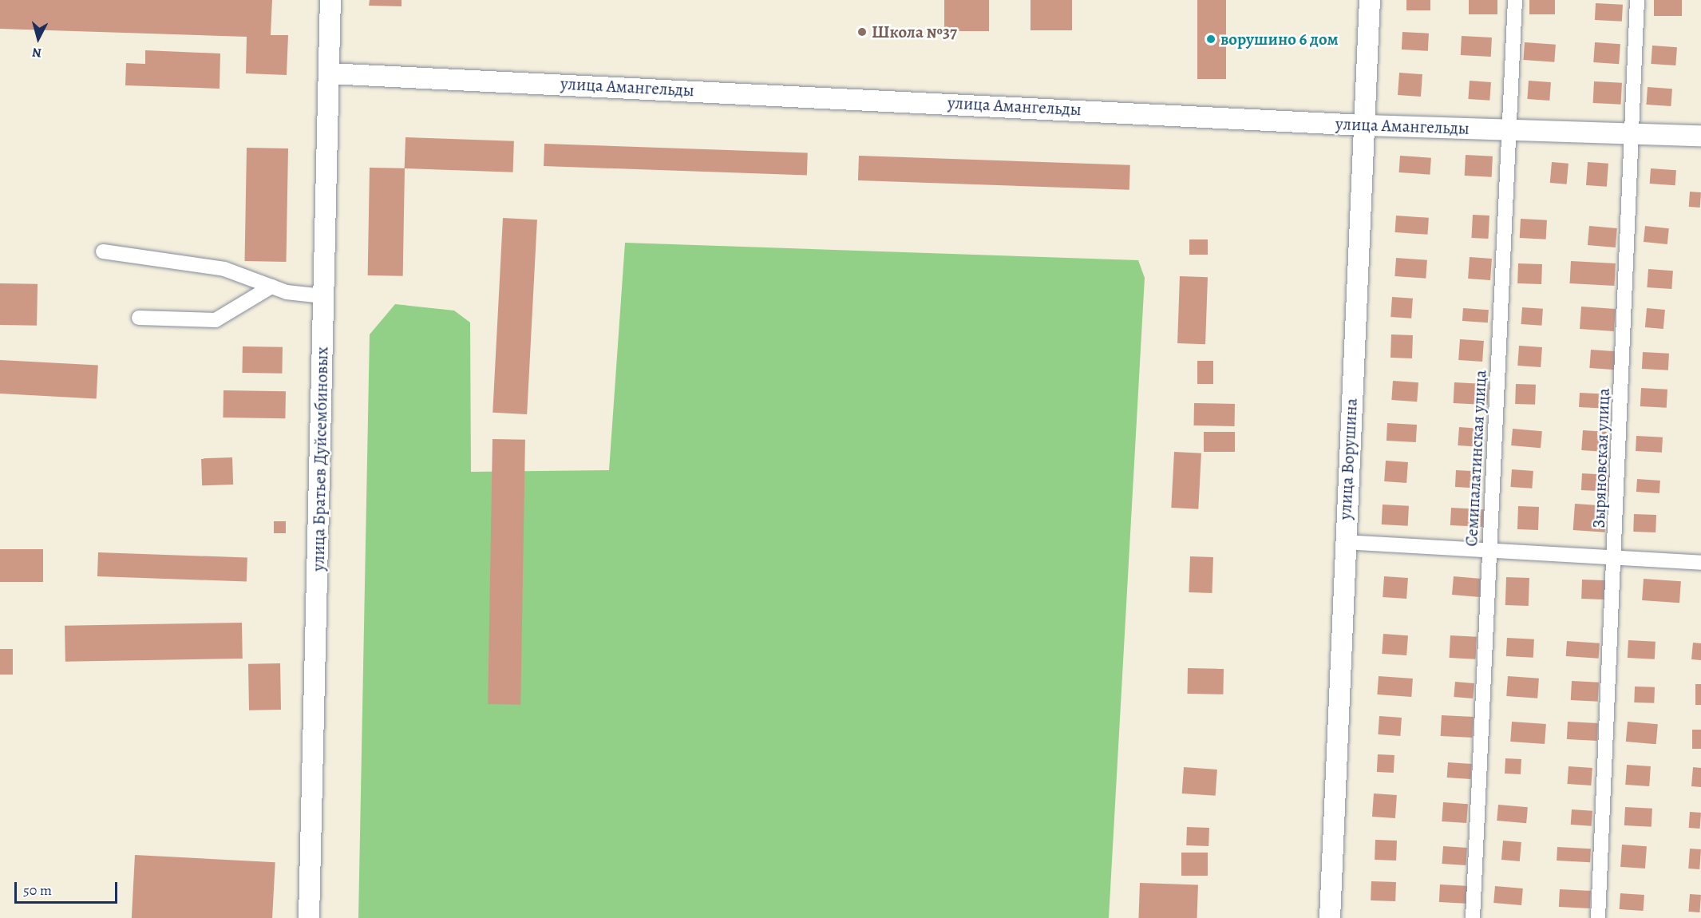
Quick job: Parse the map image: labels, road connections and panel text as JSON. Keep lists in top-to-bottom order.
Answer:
{
  "streets": {
    "street": [
      "улица Амангельды",
      "Семипалатинская улица",
      "Зыряновская улица",
      "улица Братьев Дуйсембиновых",
      "улица Ворушина"
    ]
  },
  "crossings": [
    ["улица Амангельды", "Семипалатинская улица"],
    ["улица Амангельды", "Зыряновская улица"],
    ["улица Амангельды", "улица Братьев Дуйсембиновых"],
    ["улица Амангельды", "улица Ворушина"]
  ],
  "places": ["Школа №37", "ворушино 6 дом"],
  "scale_bar": "50 m",
  "north": "bottom"
}
